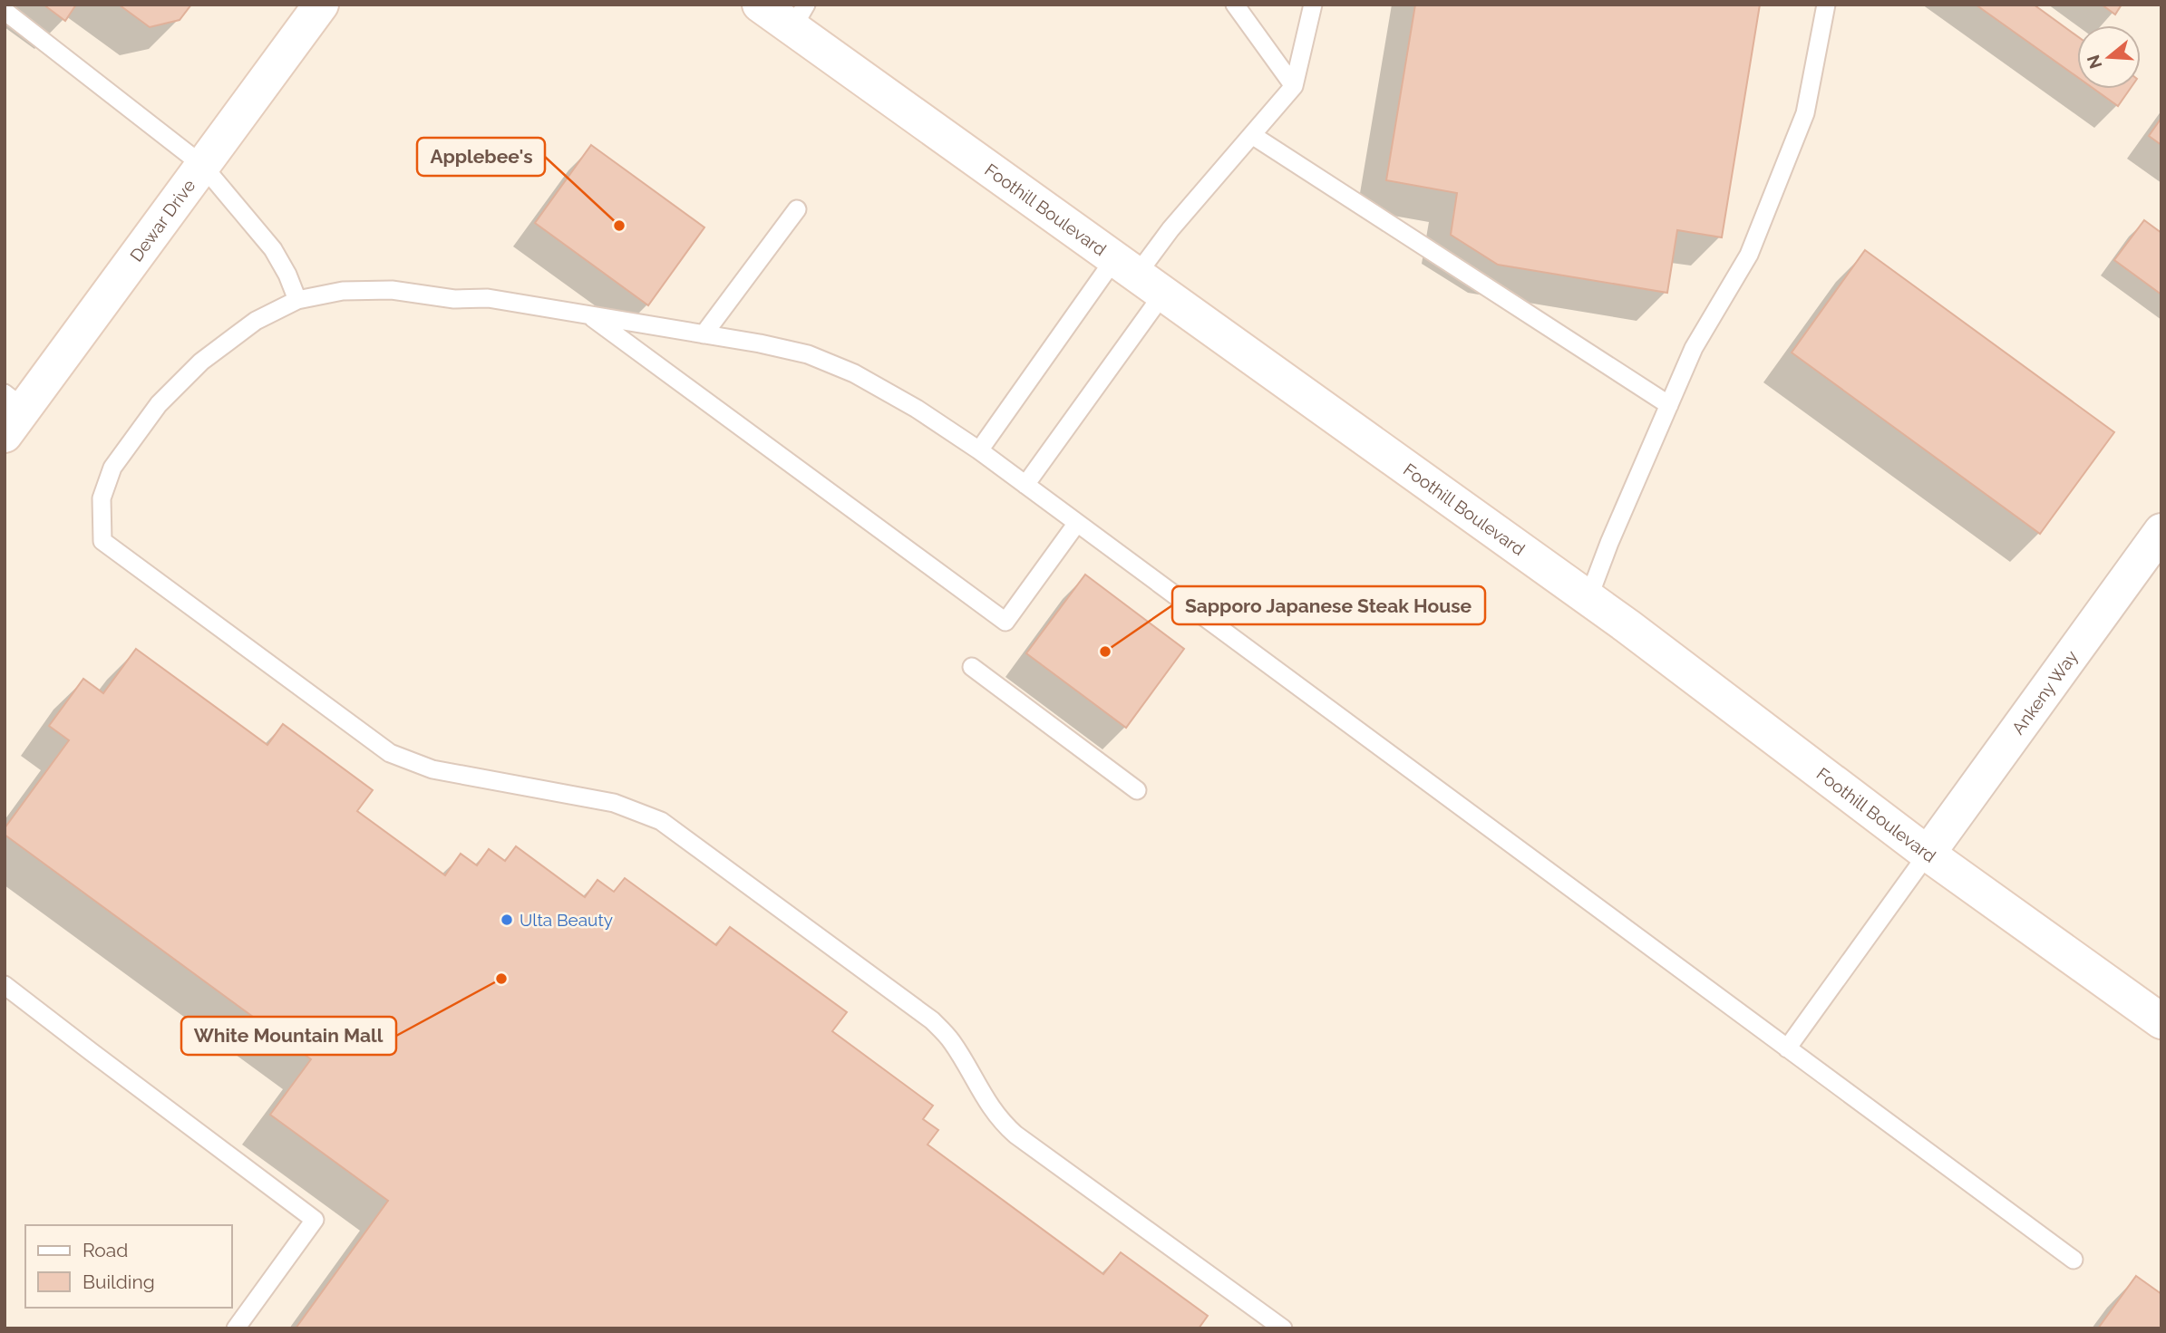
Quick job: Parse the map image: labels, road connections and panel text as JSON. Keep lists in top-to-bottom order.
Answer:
{
  "streets": {
    "street": ["Foothill Boulevard", "Dewar Drive", "Ankeny Way"]
  },
  "crossings": [
    ["Foothill Boulevard", "Ankeny Way"]
  ],
  "places": [
    "Applebee's",
    "Sapporo Japanese Steak House",
    "Ulta Beauty",
    "White Mountain Mall"
  ],
  "legend": ["Road", "Building"],
  "north": "left"
}
